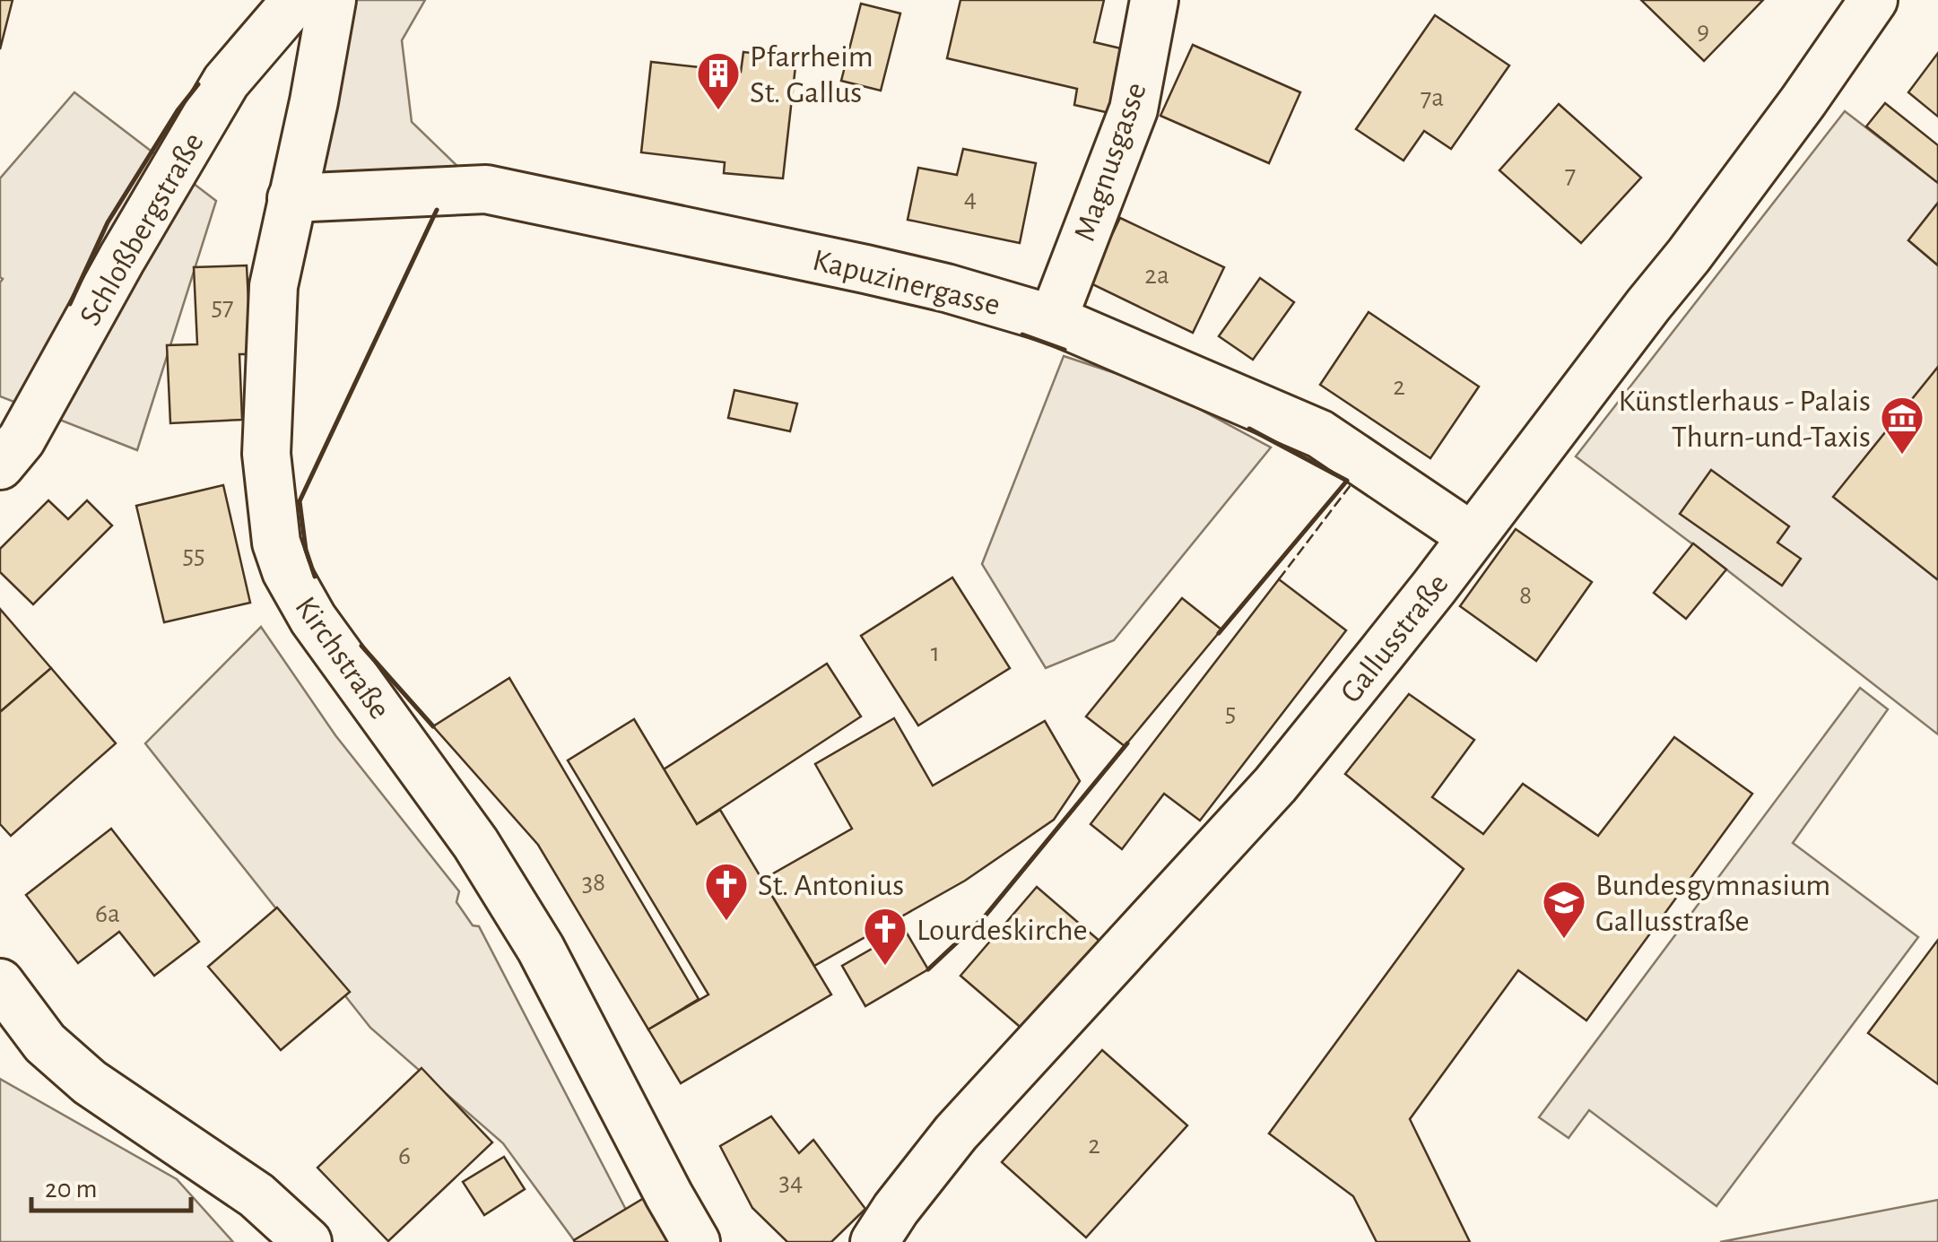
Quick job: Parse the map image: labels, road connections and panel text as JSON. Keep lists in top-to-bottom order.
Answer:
{
  "streets": {
    "street": [
      "Magnusgasse",
      "Schloßbergstraße",
      "Kapuzinergasse",
      "Gallusstraße",
      "Kirchstraße"
    ]
  },
  "crossings": [
    ["Magnusgasse", "Kapuzinergasse"],
    ["Kapuzinergasse", "Gallusstraße"],
    ["Kapuzinergasse", "Kirchstraße"]
  ],
  "places": {
    "building": ["Pfarrheim St. Gallus"],
    "museum": ["Künstlerhaus - Palais Thurn-und-Taxis"],
    "church": ["St. Antonius", "Lourdeskirche"],
    "school or university": ["Bundesgymnasium Gallusstraße"]
  },
  "house_numbers": [
    "9",
    "7a",
    "7",
    "4",
    "2a",
    "57",
    "2",
    "55",
    "8",
    "1",
    "5",
    "38",
    "6a",
    "2",
    "6",
    "34"
  ],
  "scale_bar": "20 m"
}
